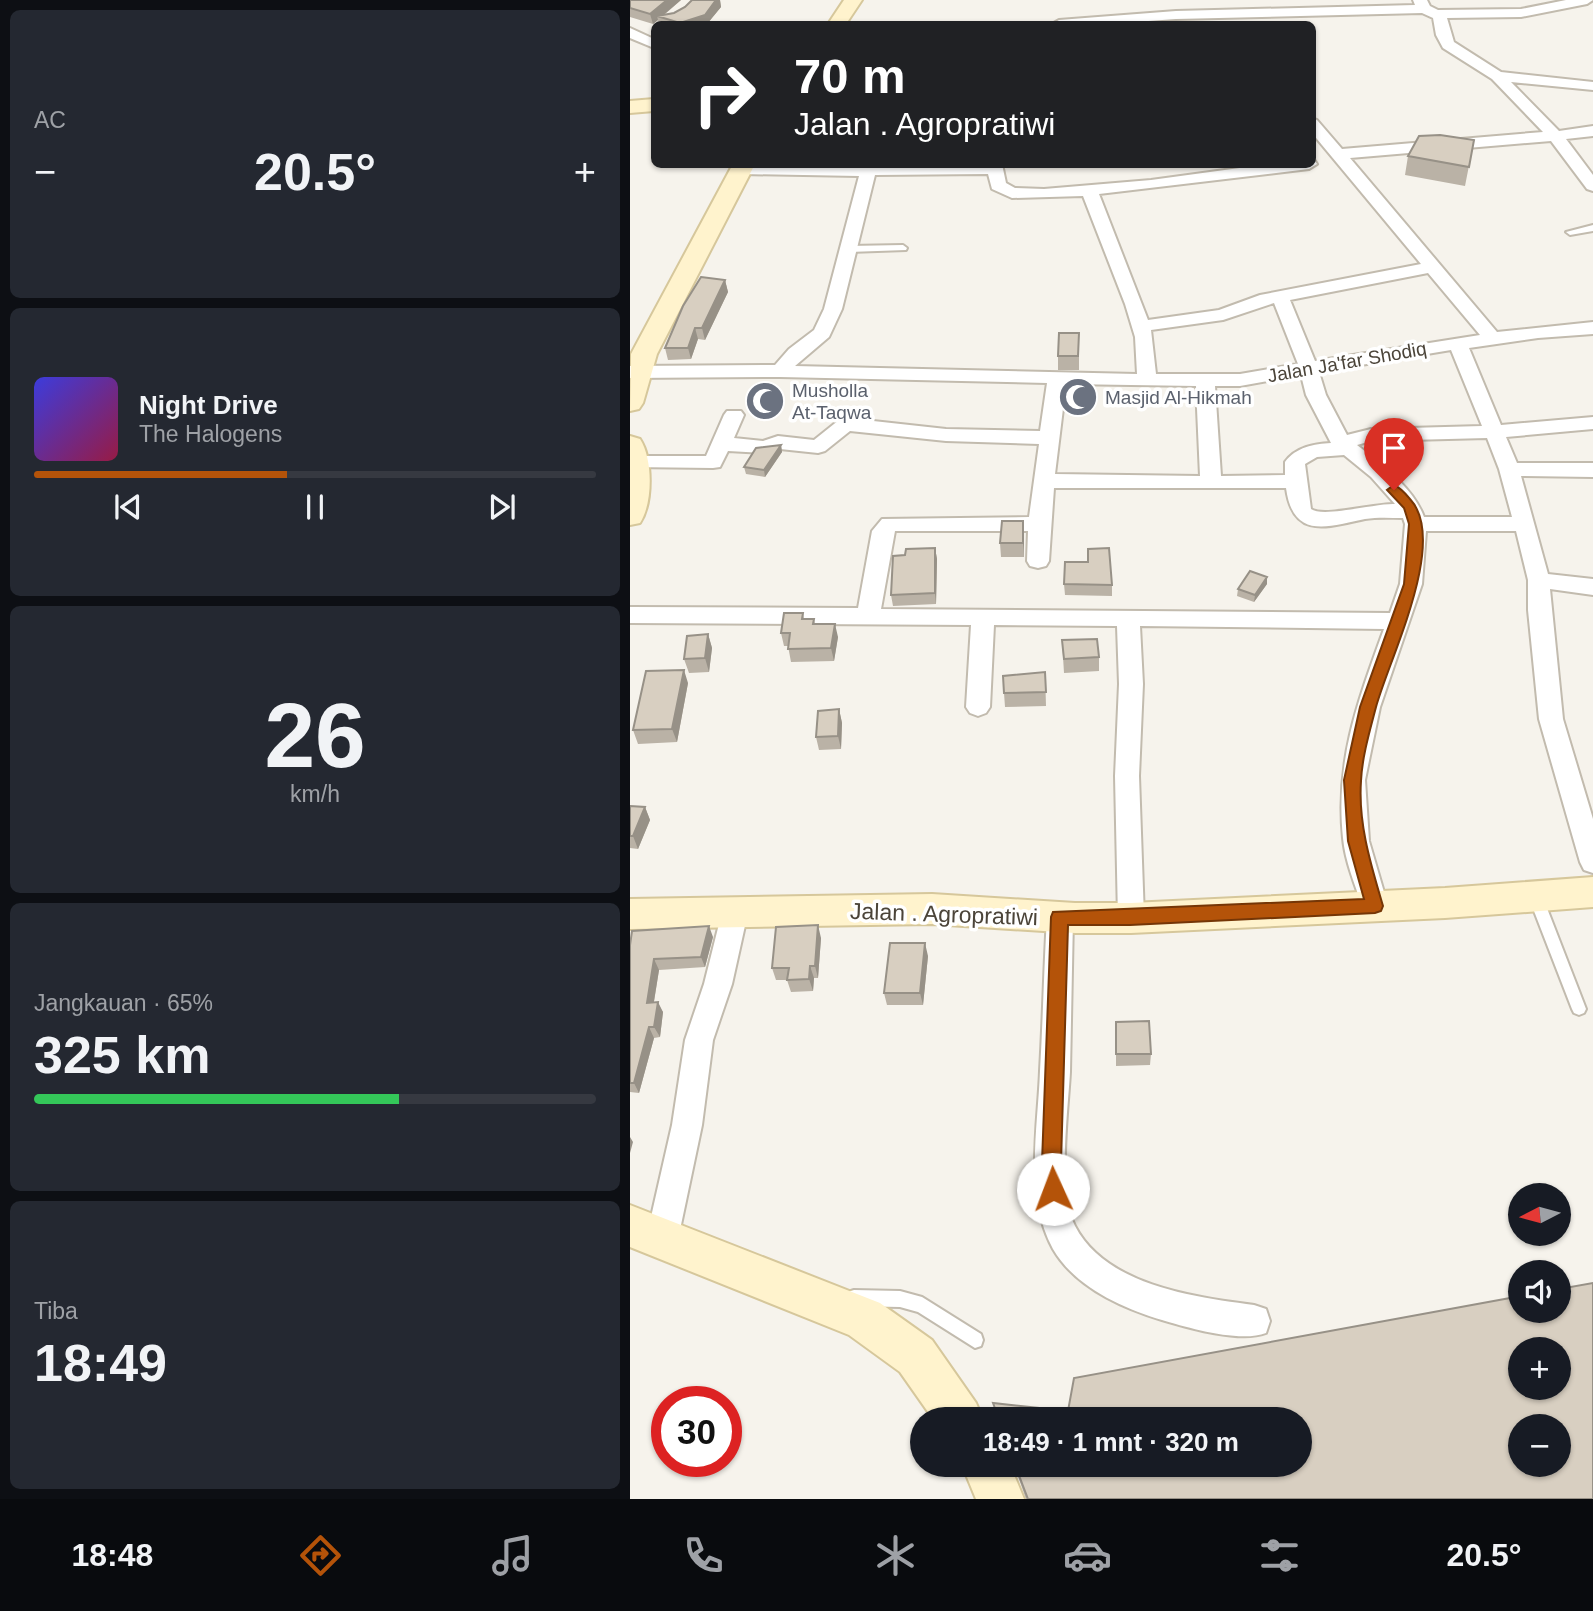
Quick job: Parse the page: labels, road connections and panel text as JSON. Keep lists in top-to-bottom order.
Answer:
{
  "streets": {
    "street": ["Jalan Ja'far Shodiq", "Jalan . Agropratiwi"]
  },
  "places": {
    "mosque": ["Masjid Al-Hikmah", "Musholla At-Taqwa"]
  },
  "north": "left",
  "page": {
    "tile": [
      "AC",
      ["26", "km/h"],
      ["Jangkauan · 65%", "325 km"],
      ["Tiba", "18:49"]
    ],
    "turn": ["70 m", "Jalan . Agropratiwi"],
    "heat": ["−", "20.5°", "+"],
    "song": ["Night Drive", "The Halogens"],
    "map_buttons": ["+", "−"],
    "limit": "30",
    "trip": "18:49 · 1 mnt · 320 m",
    "tabs": ["18:48", "20.5°"]
  }
}
